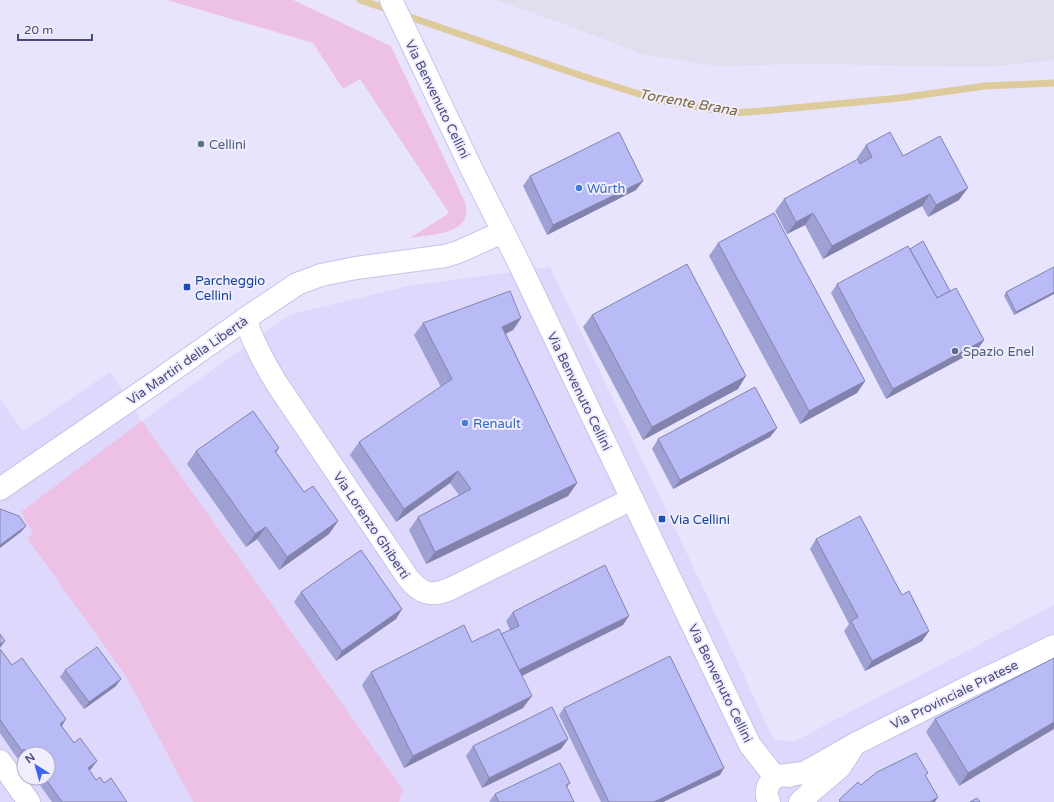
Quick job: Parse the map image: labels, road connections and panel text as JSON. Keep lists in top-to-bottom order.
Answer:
{
  "streets": {
    "street": [
      "Via Benvenuto Cellini",
      "Via Martiri della Libertà",
      "Via Lorenzo Ghiberti",
      "Via Provinciale Pratese"
    ]
  },
  "crossings": [
    ["Via Benvenuto Cellini", "Via Martiri della Libertà"],
    ["Via Benvenuto Cellini", "Via Lorenzo Ghiberti"],
    ["Via Benvenuto Cellini", "Via Provinciale Pratese"],
    ["Via Martiri della Libertà", "Via Lorenzo Ghiberti"]
  ],
  "water": ["Torrente Brana"],
  "places": {
    "other": [
      "Cellini",
      "Würth",
      "Spazio Enel",
      "Renault"
    ],
    "transit": ["Parcheggio Cellini", "Via Cellini"]
  },
  "scale_bar": "20 m",
  "north": "top left"
}
